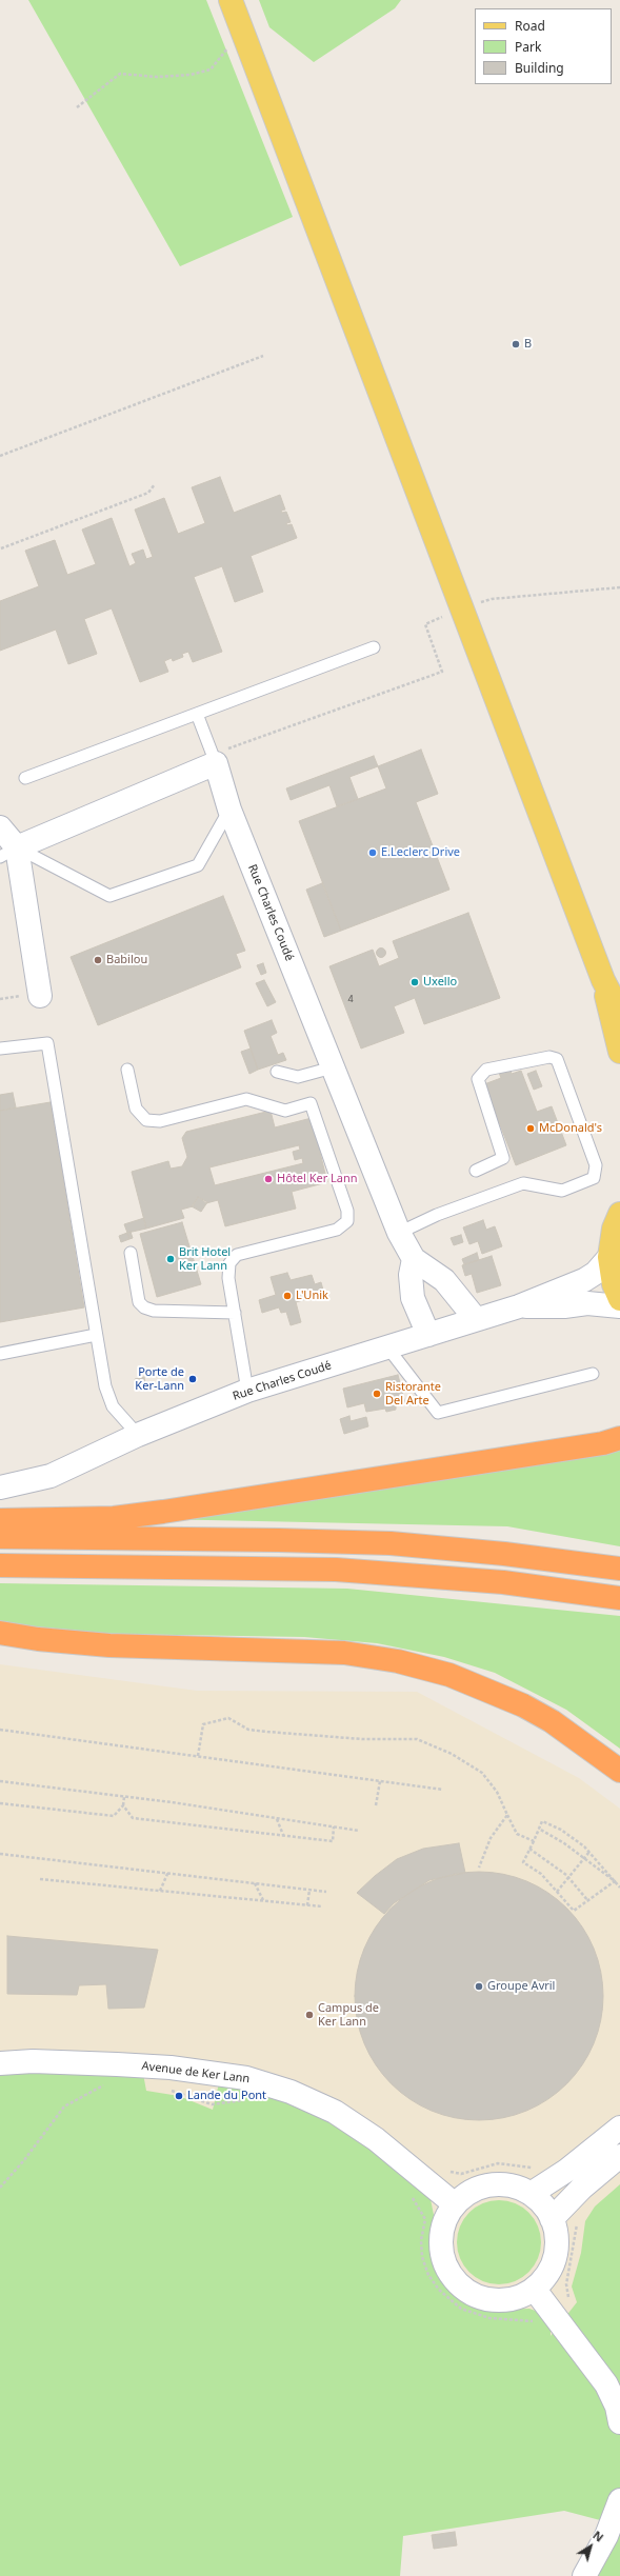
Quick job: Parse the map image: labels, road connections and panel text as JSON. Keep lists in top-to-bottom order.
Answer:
{
  "streets": {
    "street": ["Rue Charles Coudé", "Avenue de Ker Lann"]
  },
  "places": [
    "B",
    "E.Leclerc Drive",
    "Babilou",
    "Uxello",
    "McDonald's",
    "Hôtel Ker Lann",
    "Brit Hotel Ker Lann",
    "L'Unik",
    "Porte de Ker-Lann",
    "Ristorante Del Arte",
    "Groupe Avril",
    "Campus de Ker Lann",
    "Lande du Pont"
  ],
  "house_numbers": ["4"],
  "legend": ["Road", "Park", "Building"],
  "north": "top right"
}
